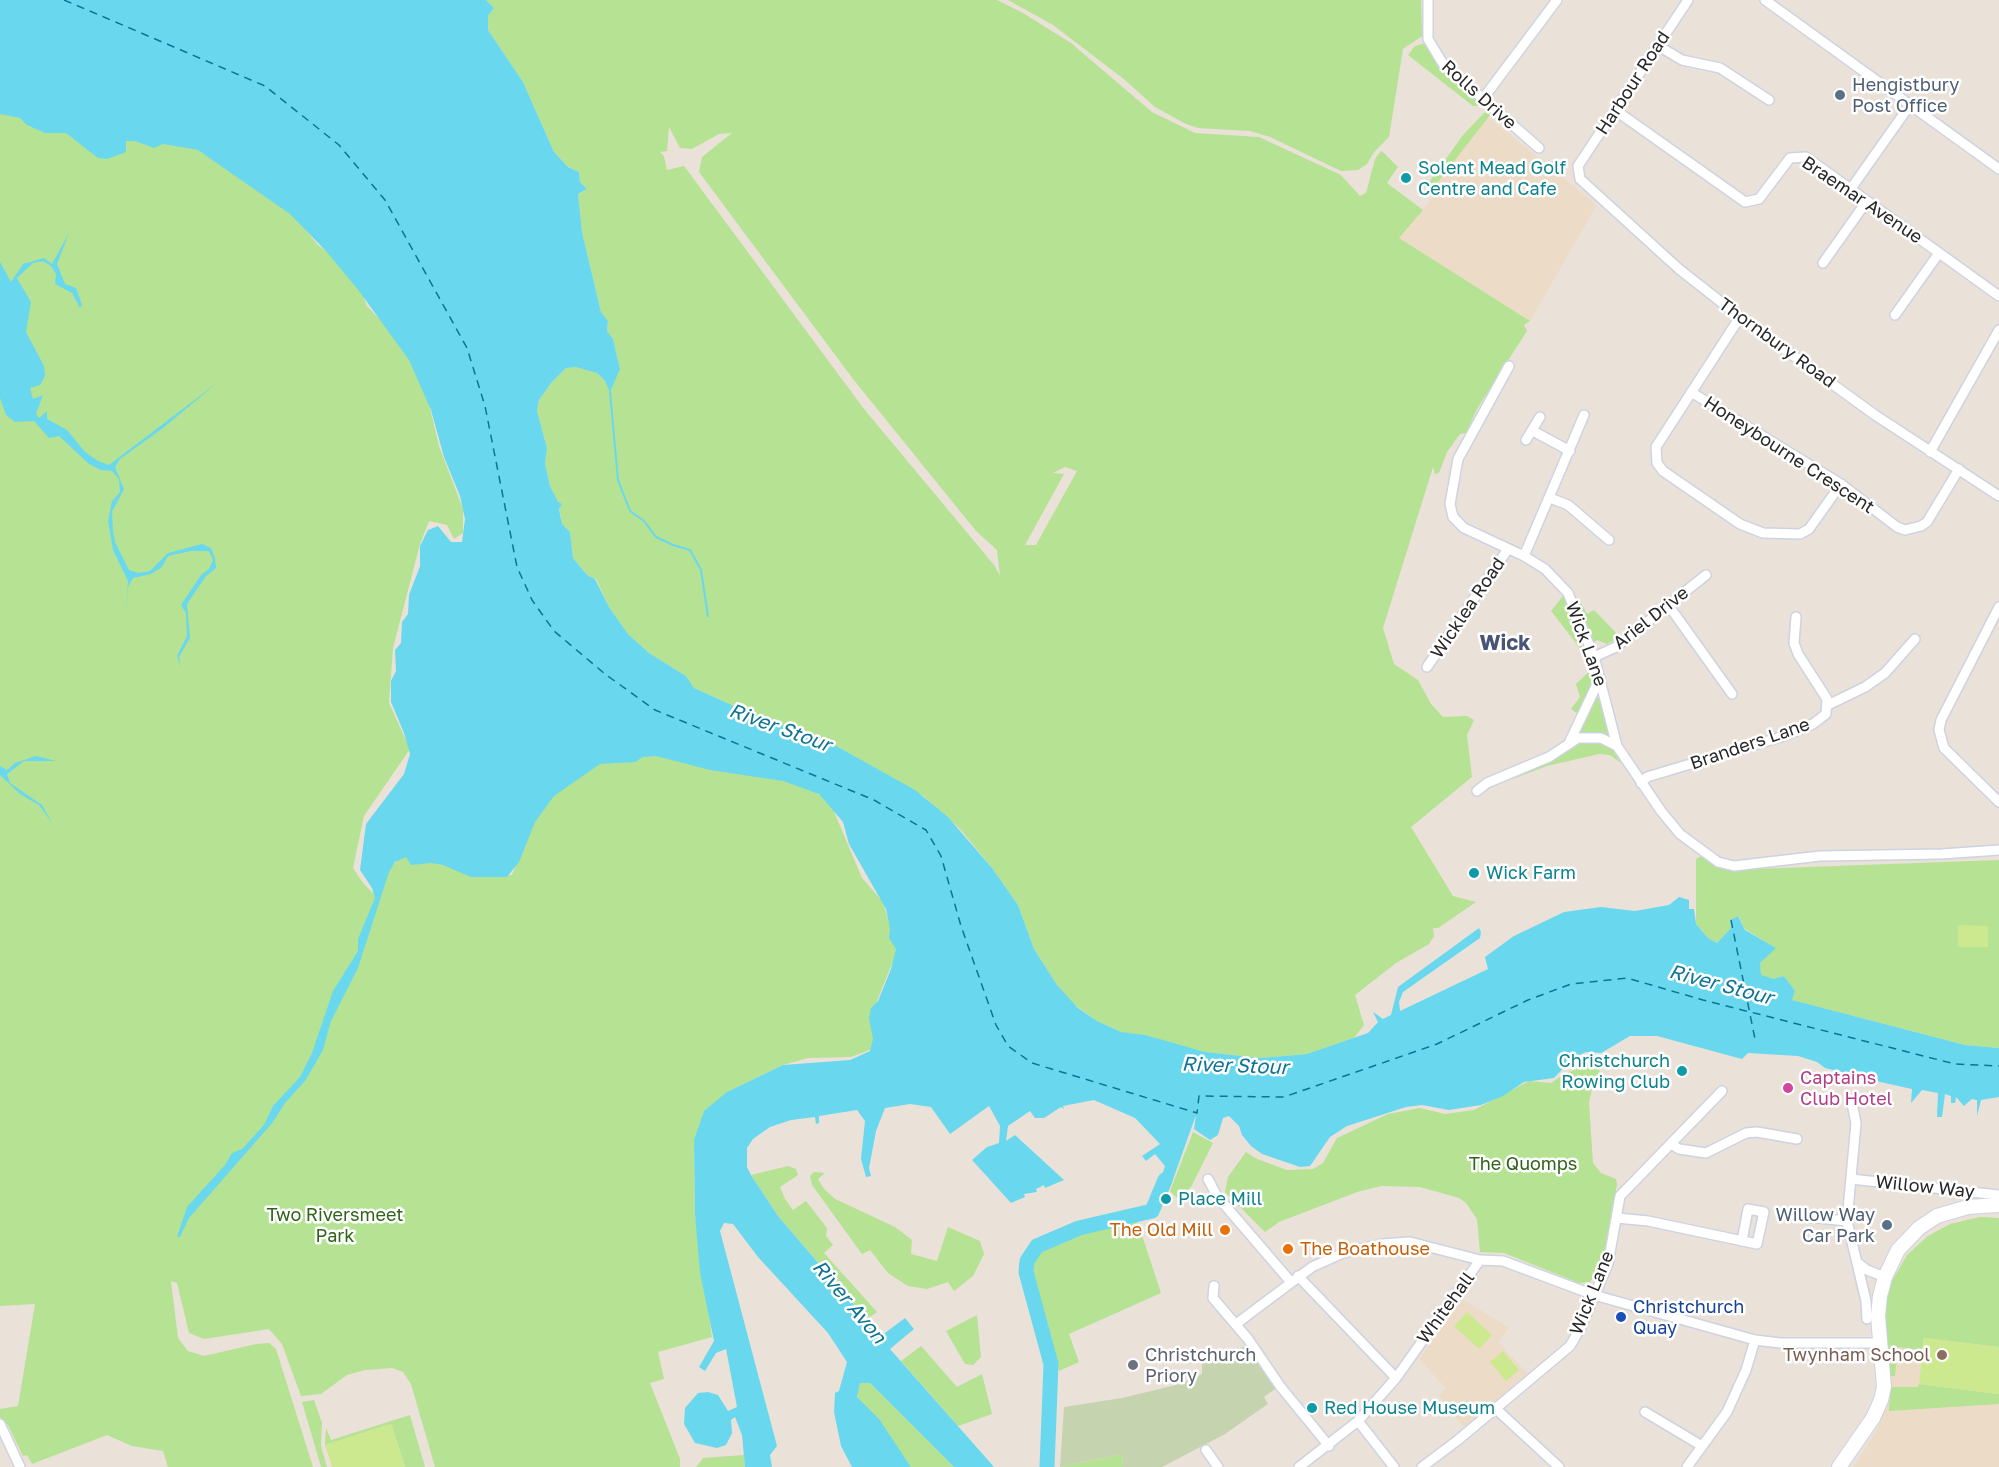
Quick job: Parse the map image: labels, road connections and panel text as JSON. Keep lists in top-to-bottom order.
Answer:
{
  "streets": {
    "street": [
      "Harbour Road",
      "Rolls Drive",
      "Braemar Avenue",
      "Thornbury Road",
      "Honeybourne Crescent",
      "Wicklea Road",
      "Ariel Drive",
      "Wick Lane",
      "Branders Lane",
      "Willow Way",
      "Whitehall"
    ]
  },
  "crossings": [
    ["Harbour Road", "Braemar Avenue"],
    ["Harbour Road", "Thornbury Road"],
    ["Thornbury Road", "Honeybourne Crescent"],
    ["Wicklea Road", "Wick Lane"],
    ["Ariel Drive", "Wick Lane"],
    ["Wick Lane", "Branders Lane"],
    ["Wick Lane", "Whitehall"]
  ],
  "districts": ["Wick"],
  "water": ["River Stour", "River Avon"],
  "parks": ["The Quomps", "Two Riversmeet Park"],
  "places": [
    "Hengistbury Post Office",
    "Solent Mead Golf Centre and Cafe",
    "Wick Farm",
    "Christchurch Rowing Club",
    "Captains Club Hotel",
    "Place Mill",
    "Willow Way Car Park",
    "The Old Mill",
    "The Boathouse",
    "Christchurch Quay",
    "Twynham School",
    "Christchurch Priory",
    "Red House Museum"
  ]
}
